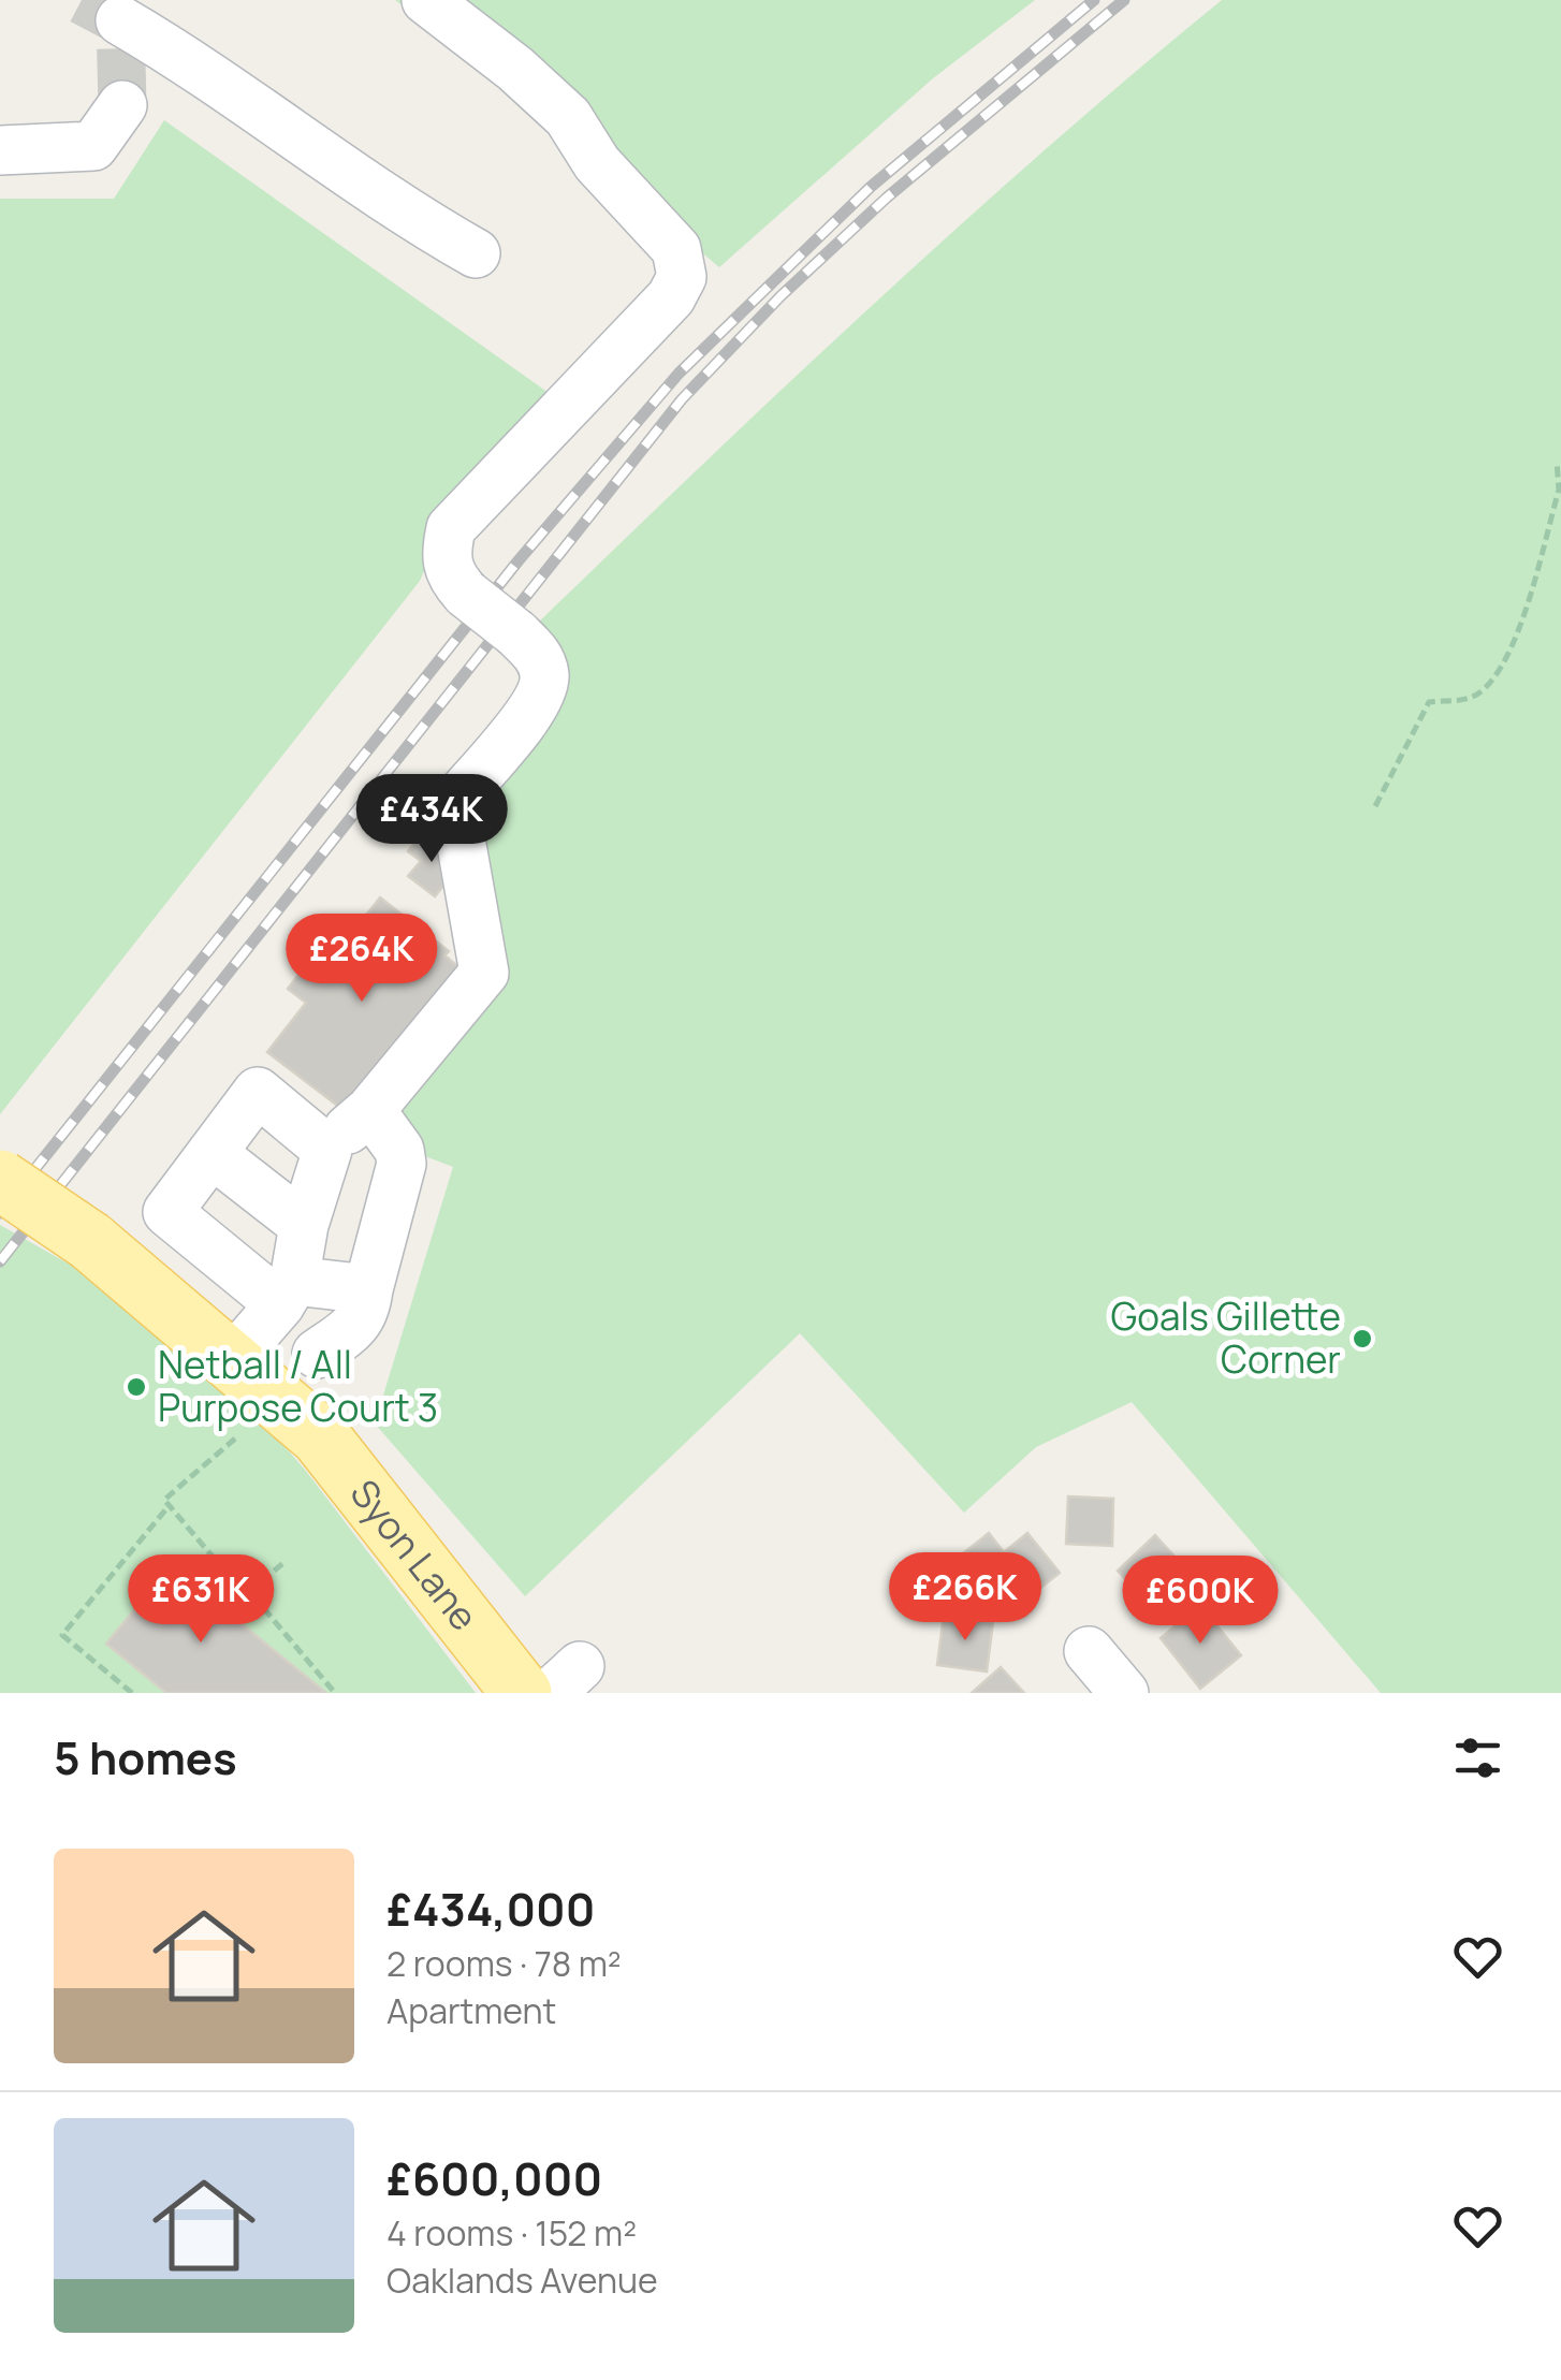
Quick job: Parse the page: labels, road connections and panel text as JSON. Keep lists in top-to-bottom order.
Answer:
{
  "streets": {
    "main road": ["Syon Lane"]
  },
  "places": ["Goals Gillette Corner", "Netball / All Purpose Court 3"],
  "page": {
    "price": [
      "£434K",
      "£264K",
      "£266K",
      "£631K",
      "£600K"
    ],
    "heading": "5 homes",
    "list": [
      {
        "name": "£434,000",
        "note": "2 rooms · 78 m² · Apartment"
      },
      {
        "name": "£600,000",
        "note": "4 rooms · 152 m² · Oaklands Avenue"
      }
    ]
  }
}
